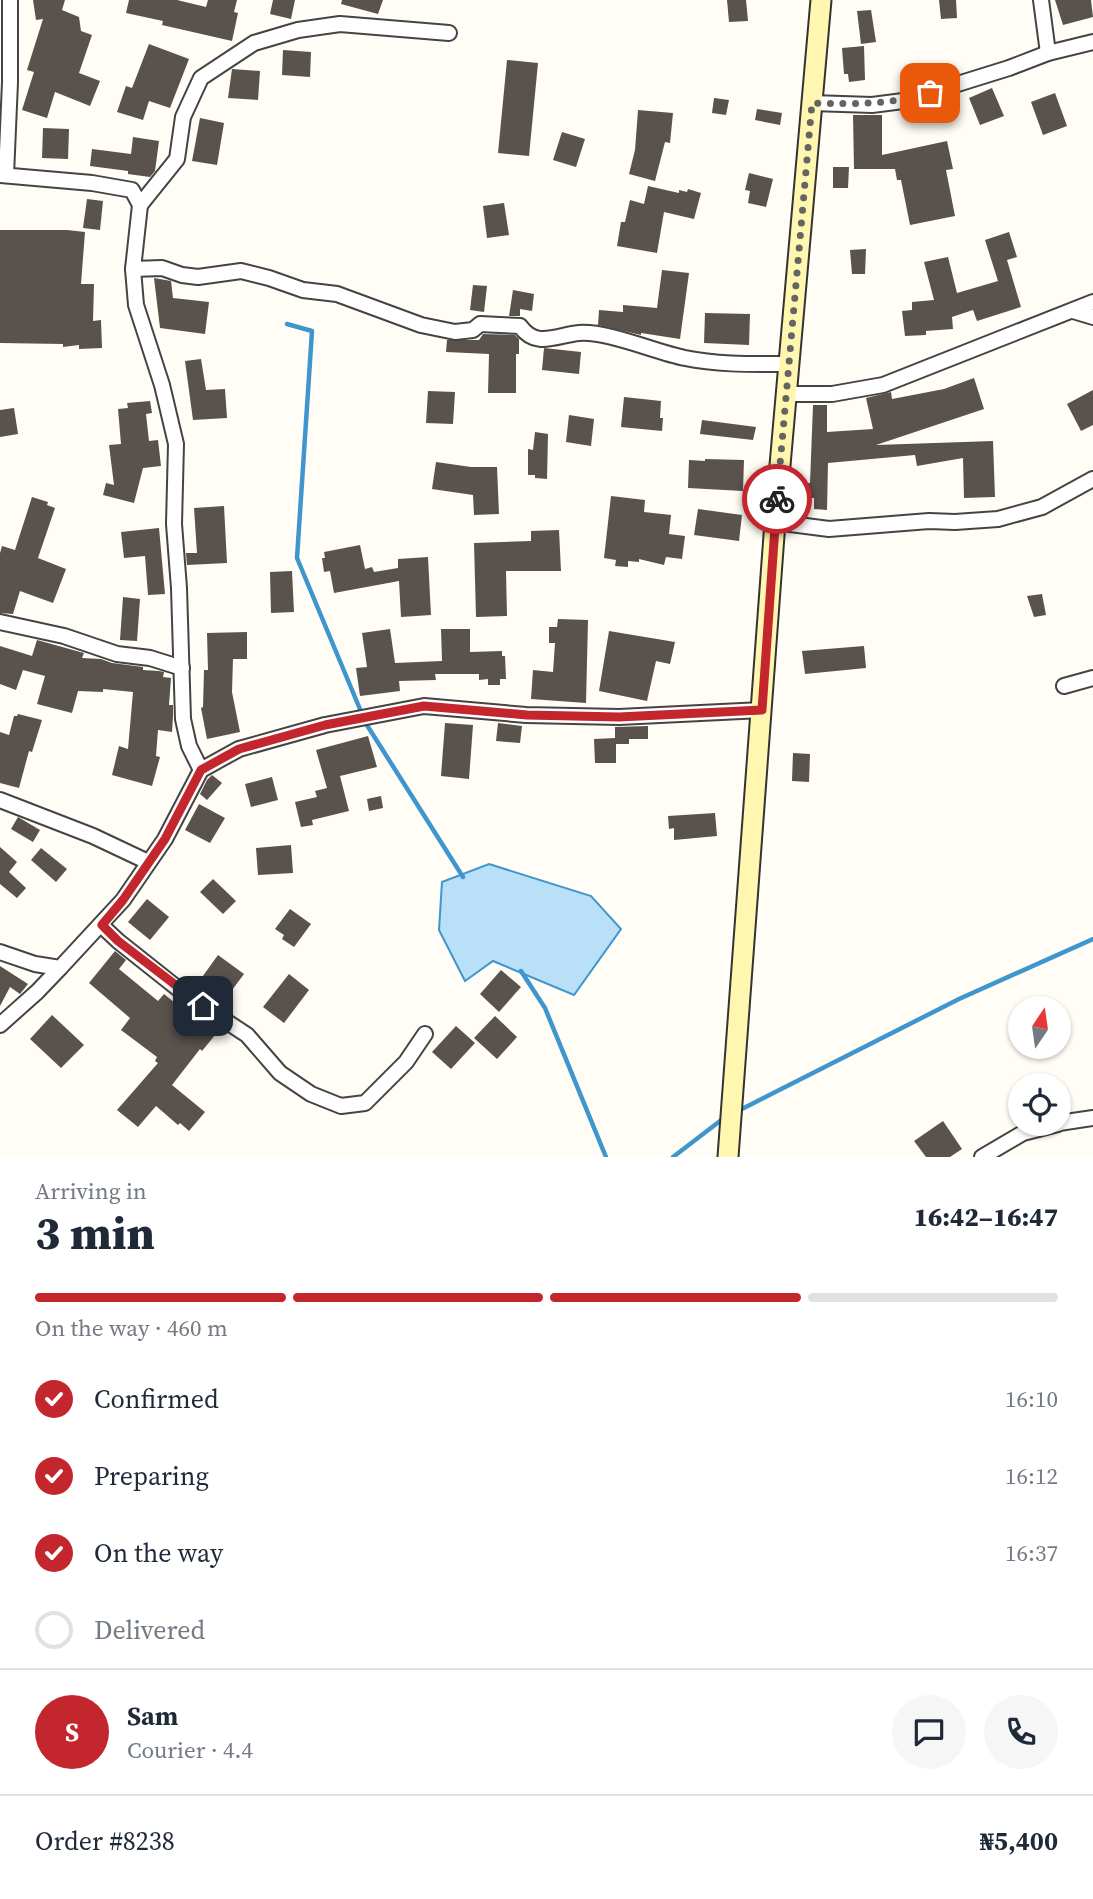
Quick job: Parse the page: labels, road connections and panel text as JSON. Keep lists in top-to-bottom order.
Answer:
{
  "north": "top",
  "page": {
    "heading": ["3 min", "Arriving in", "16:42–16:47"],
    "panel": [
      "Sam",
      "Courier · 4.4",
      "Order #8238",
      "₦5,400"
    ],
    "bar": "On the way · 460 m",
    "list": [
      ["Confirmed", "16:10"],
      ["Preparing", "16:12"],
      ["On the way", "16:37"],
      "Delivered"
    ],
    "round": "S"
  }
}
